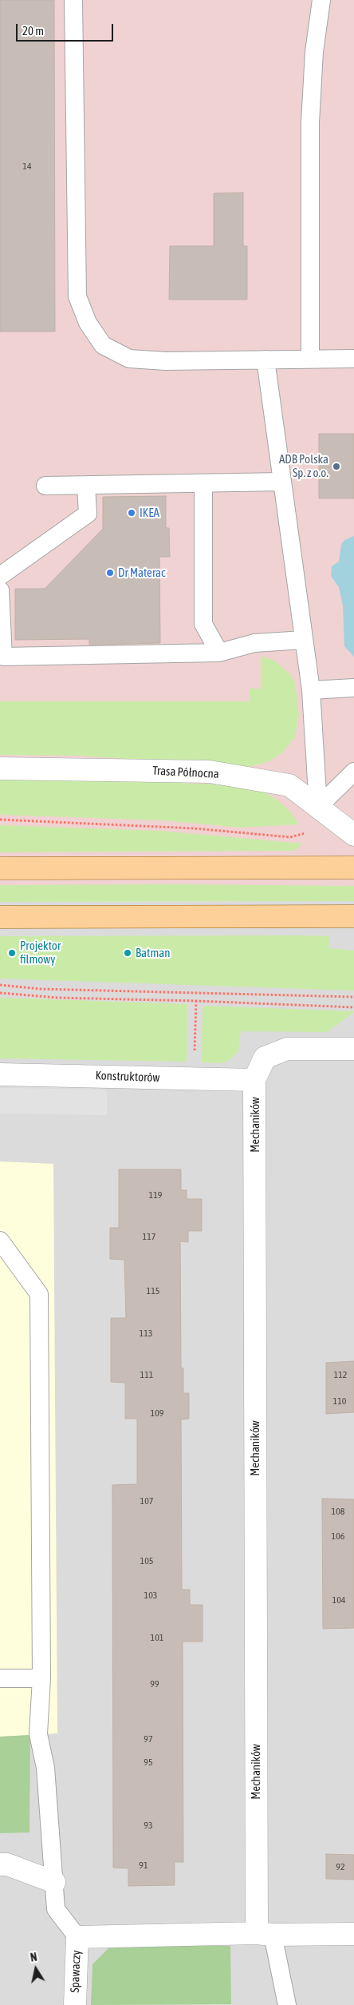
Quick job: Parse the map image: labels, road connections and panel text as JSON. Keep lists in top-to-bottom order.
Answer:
{
  "streets": {
    "street": [
      "Trasa Północna",
      "Konstruktorów",
      "Mechaników",
      "Spawaczy"
    ]
  },
  "crossings": [
    ["Konstruktorów", "Mechaników"]
  ],
  "places": [
    "ADB Polska Sp. z o.o.",
    "IKEA",
    "Dr Materac",
    "Projektor filmowy",
    "Batman"
  ],
  "house_numbers": [
    "14",
    "119",
    "117",
    "115",
    "113",
    "111",
    "112",
    "110",
    "109",
    "107",
    "108",
    "106",
    "105",
    "103",
    "104",
    "101",
    "99",
    "97",
    "95",
    "93",
    "91",
    "92"
  ],
  "scale_bar": "20 m",
  "north": "top"
}
